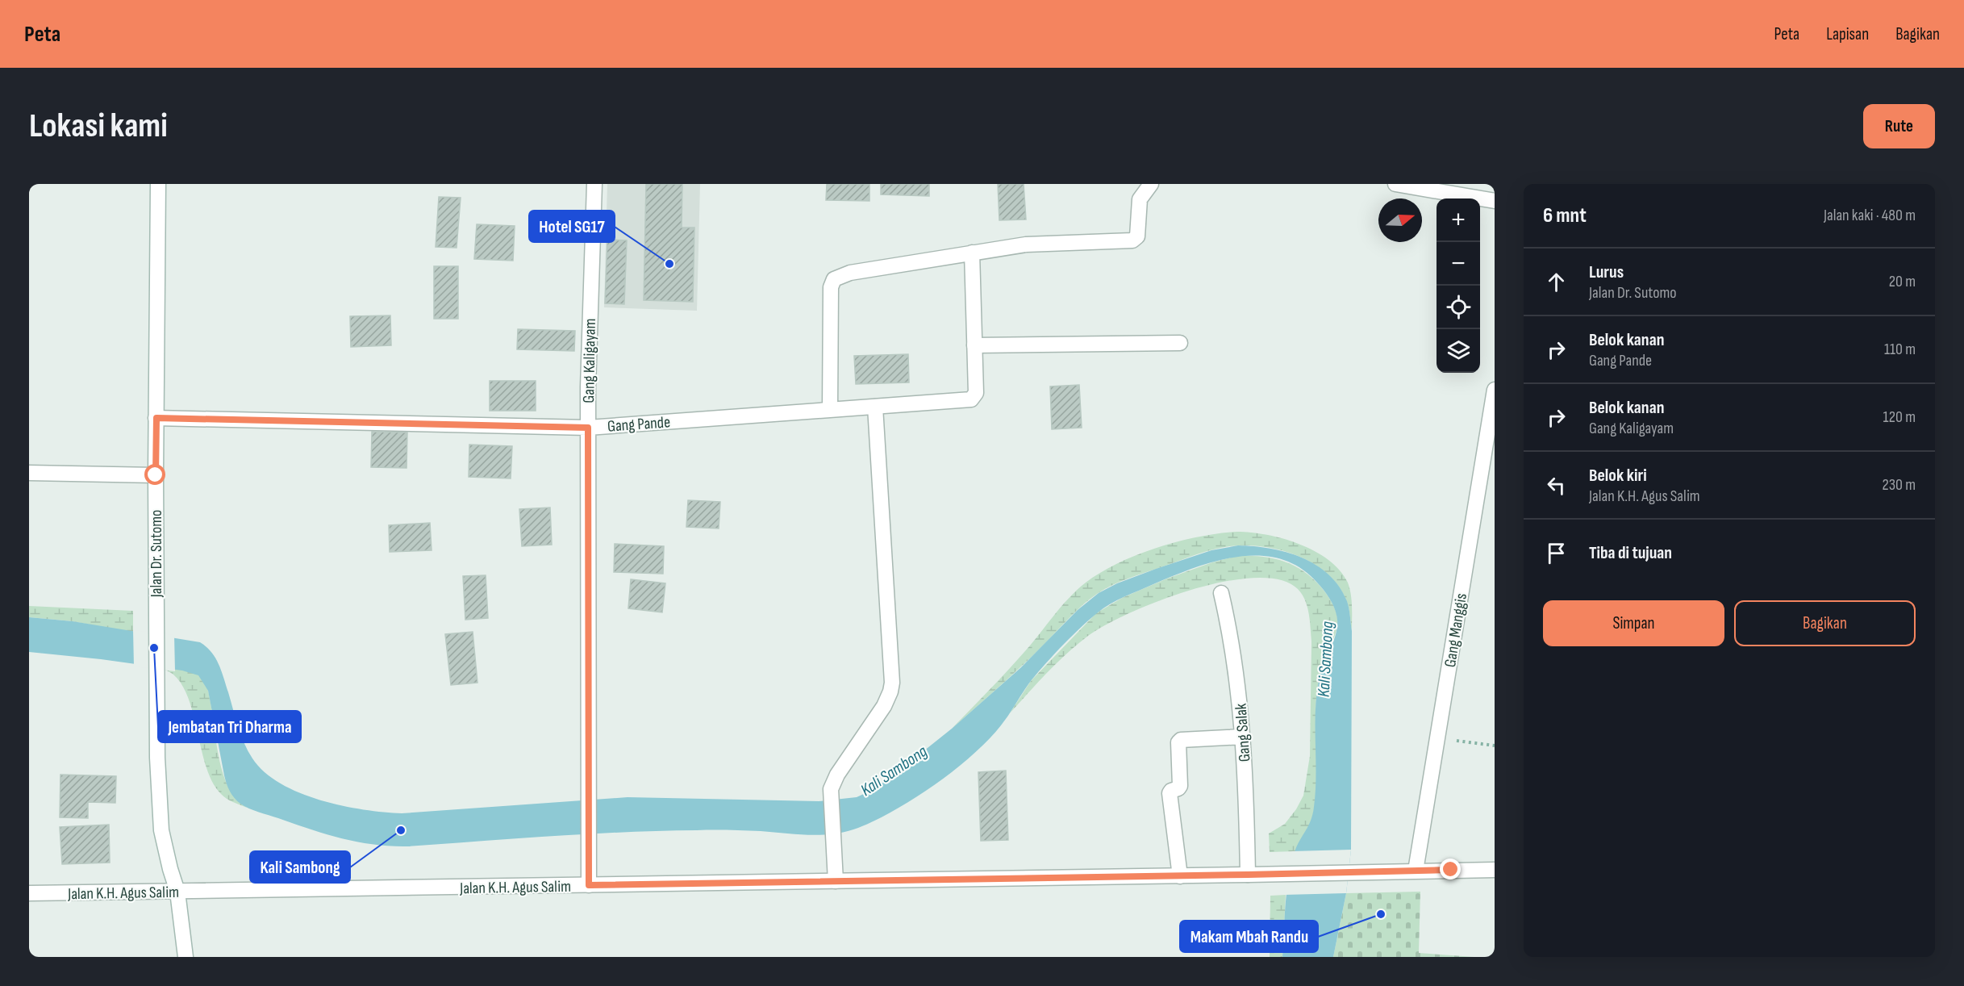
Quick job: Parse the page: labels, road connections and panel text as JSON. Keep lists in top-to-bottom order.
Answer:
{
  "streets": {
    "street": [
      "Gang Kaligayam",
      "Gang Pande",
      "Jalan Dr. Sutomo",
      "Gang Manggis",
      "Gang Salak",
      "Jalan K.H. Agus Salim"
    ]
  },
  "crossings": [
    ["Gang Kaligayam", "Gang Pande"],
    ["Gang Kaligayam", "Jalan K.H. Agus Salim"],
    ["Gang Pande", "Jalan Dr. Sutomo"],
    ["Jalan Dr. Sutomo", "Jalan K.H. Agus Salim"],
    ["Gang Manggis", "Jalan K.H. Agus Salim"],
    ["Gang Salak", "Jalan K.H. Agus Salim"]
  ],
  "water": ["Kali Sambong"],
  "places": [
    "Hotel SG17",
    "Jembatan Tri Dharma",
    "Kali Sambong",
    "Makam Mbah Randu"
  ],
  "north": "right",
  "page": {
    "header": "Peta",
    "nav": ["Peta", "Lapisan", "Bagikan"],
    "buttons": [
      "Rute",
      ["Simpan", "Bagikan"]
    ],
    "title": "Lokasi kami",
    "heading": ["6 mnt", "Jalan kaki · 480 m"],
    "map_buttons": ["+", "−"],
    "list": [
      ["Lurus", "Jalan Dr. Sutomo", "20 m"],
      ["Belok kanan", "Gang Pande", "110 m"],
      ["Belok kanan", "Gang Kaligayam", "120 m"],
      ["Belok kiri", "Jalan K.H. Agus Salim", "230 m"],
      "Tiba di tujuan"
    ]
  }
}
